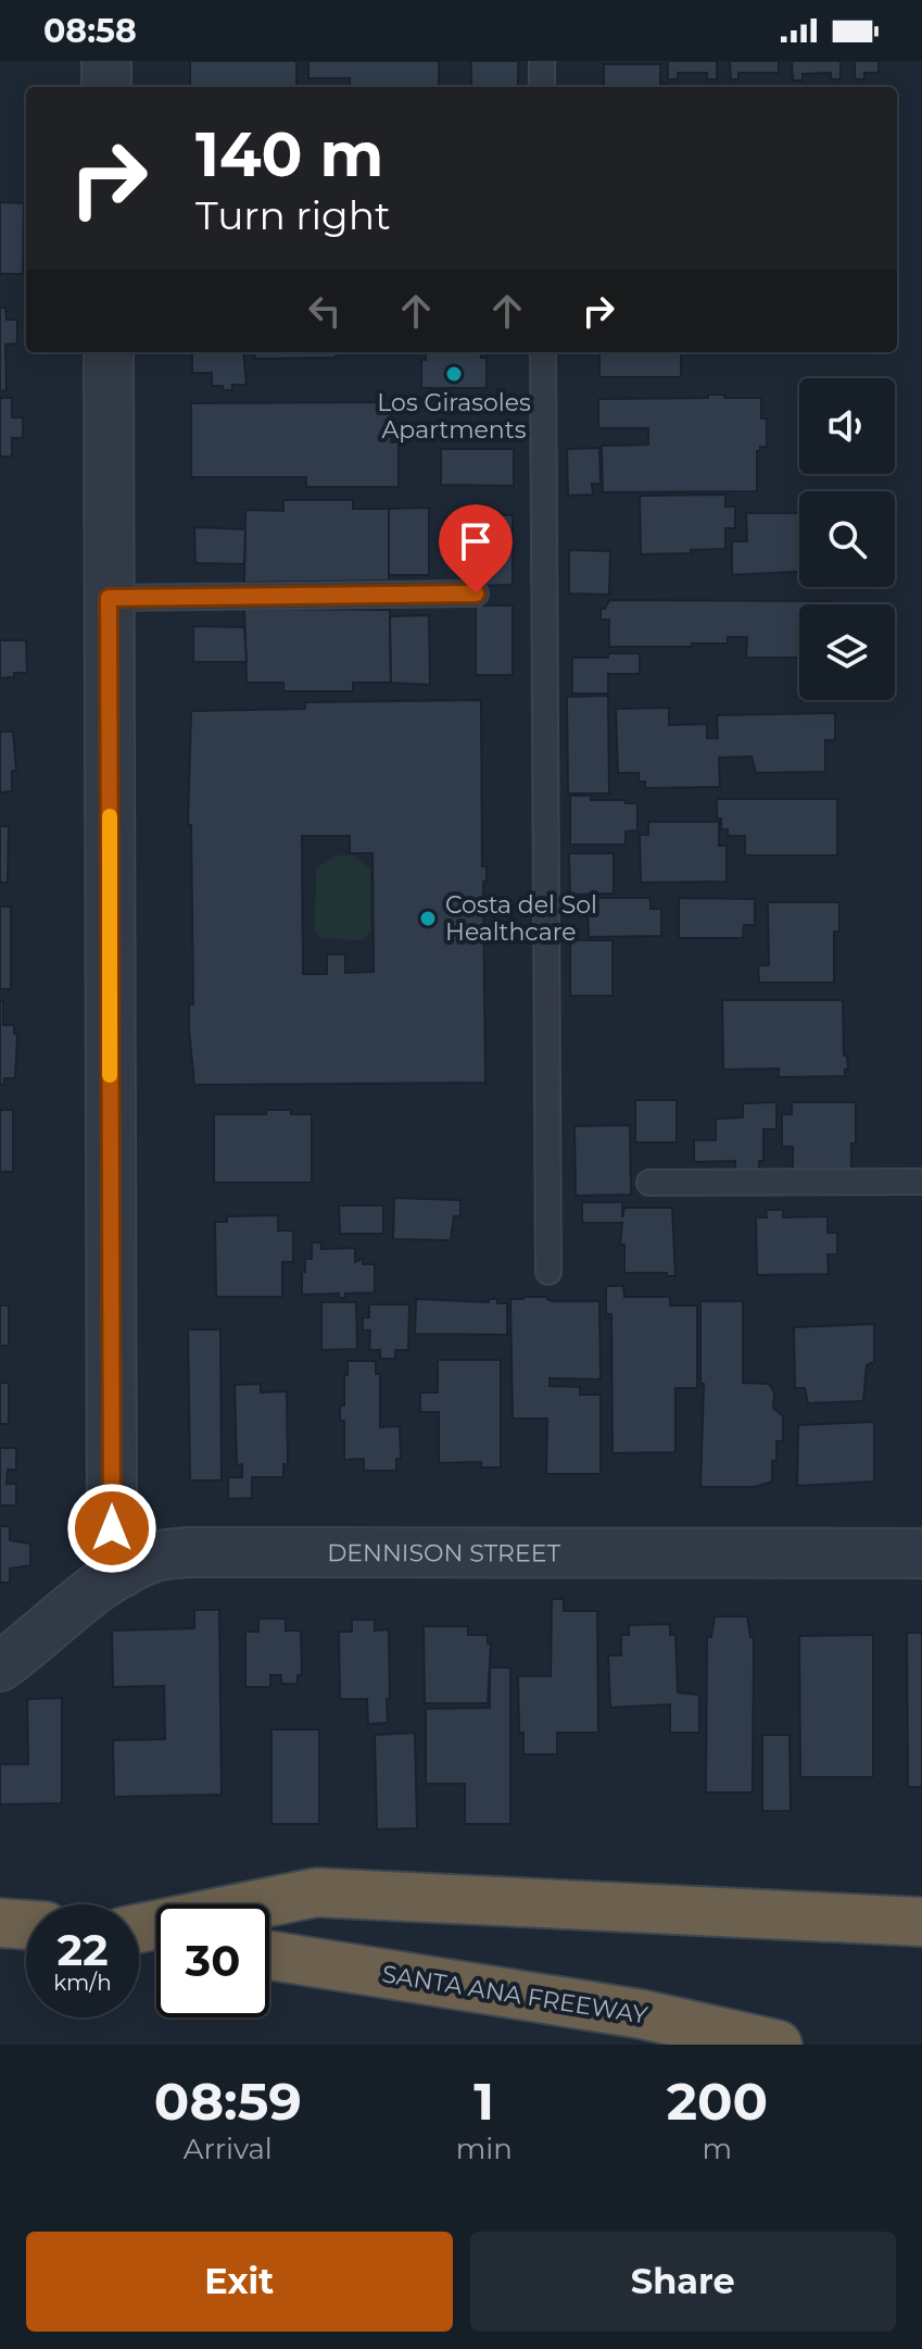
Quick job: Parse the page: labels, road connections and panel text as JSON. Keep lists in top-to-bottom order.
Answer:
{
  "streets": {
    "highway": ["SANTA ANA FREEWAY"],
    "street": ["DENNISON STREET"]
  },
  "places": ["Los Girasoles Apartments", "Costa del Sol Healthcare"],
  "page": {
    "status": "08:58",
    "turn": ["140 m", "Turn right"],
    "speed": "22 km/h",
    "limit": "30",
    "eta": [
      "08:59",
      "Arrival",
      "1",
      "min",
      "200",
      "m"
    ],
    "buttons": ["Exit", "Share"]
  }
}
